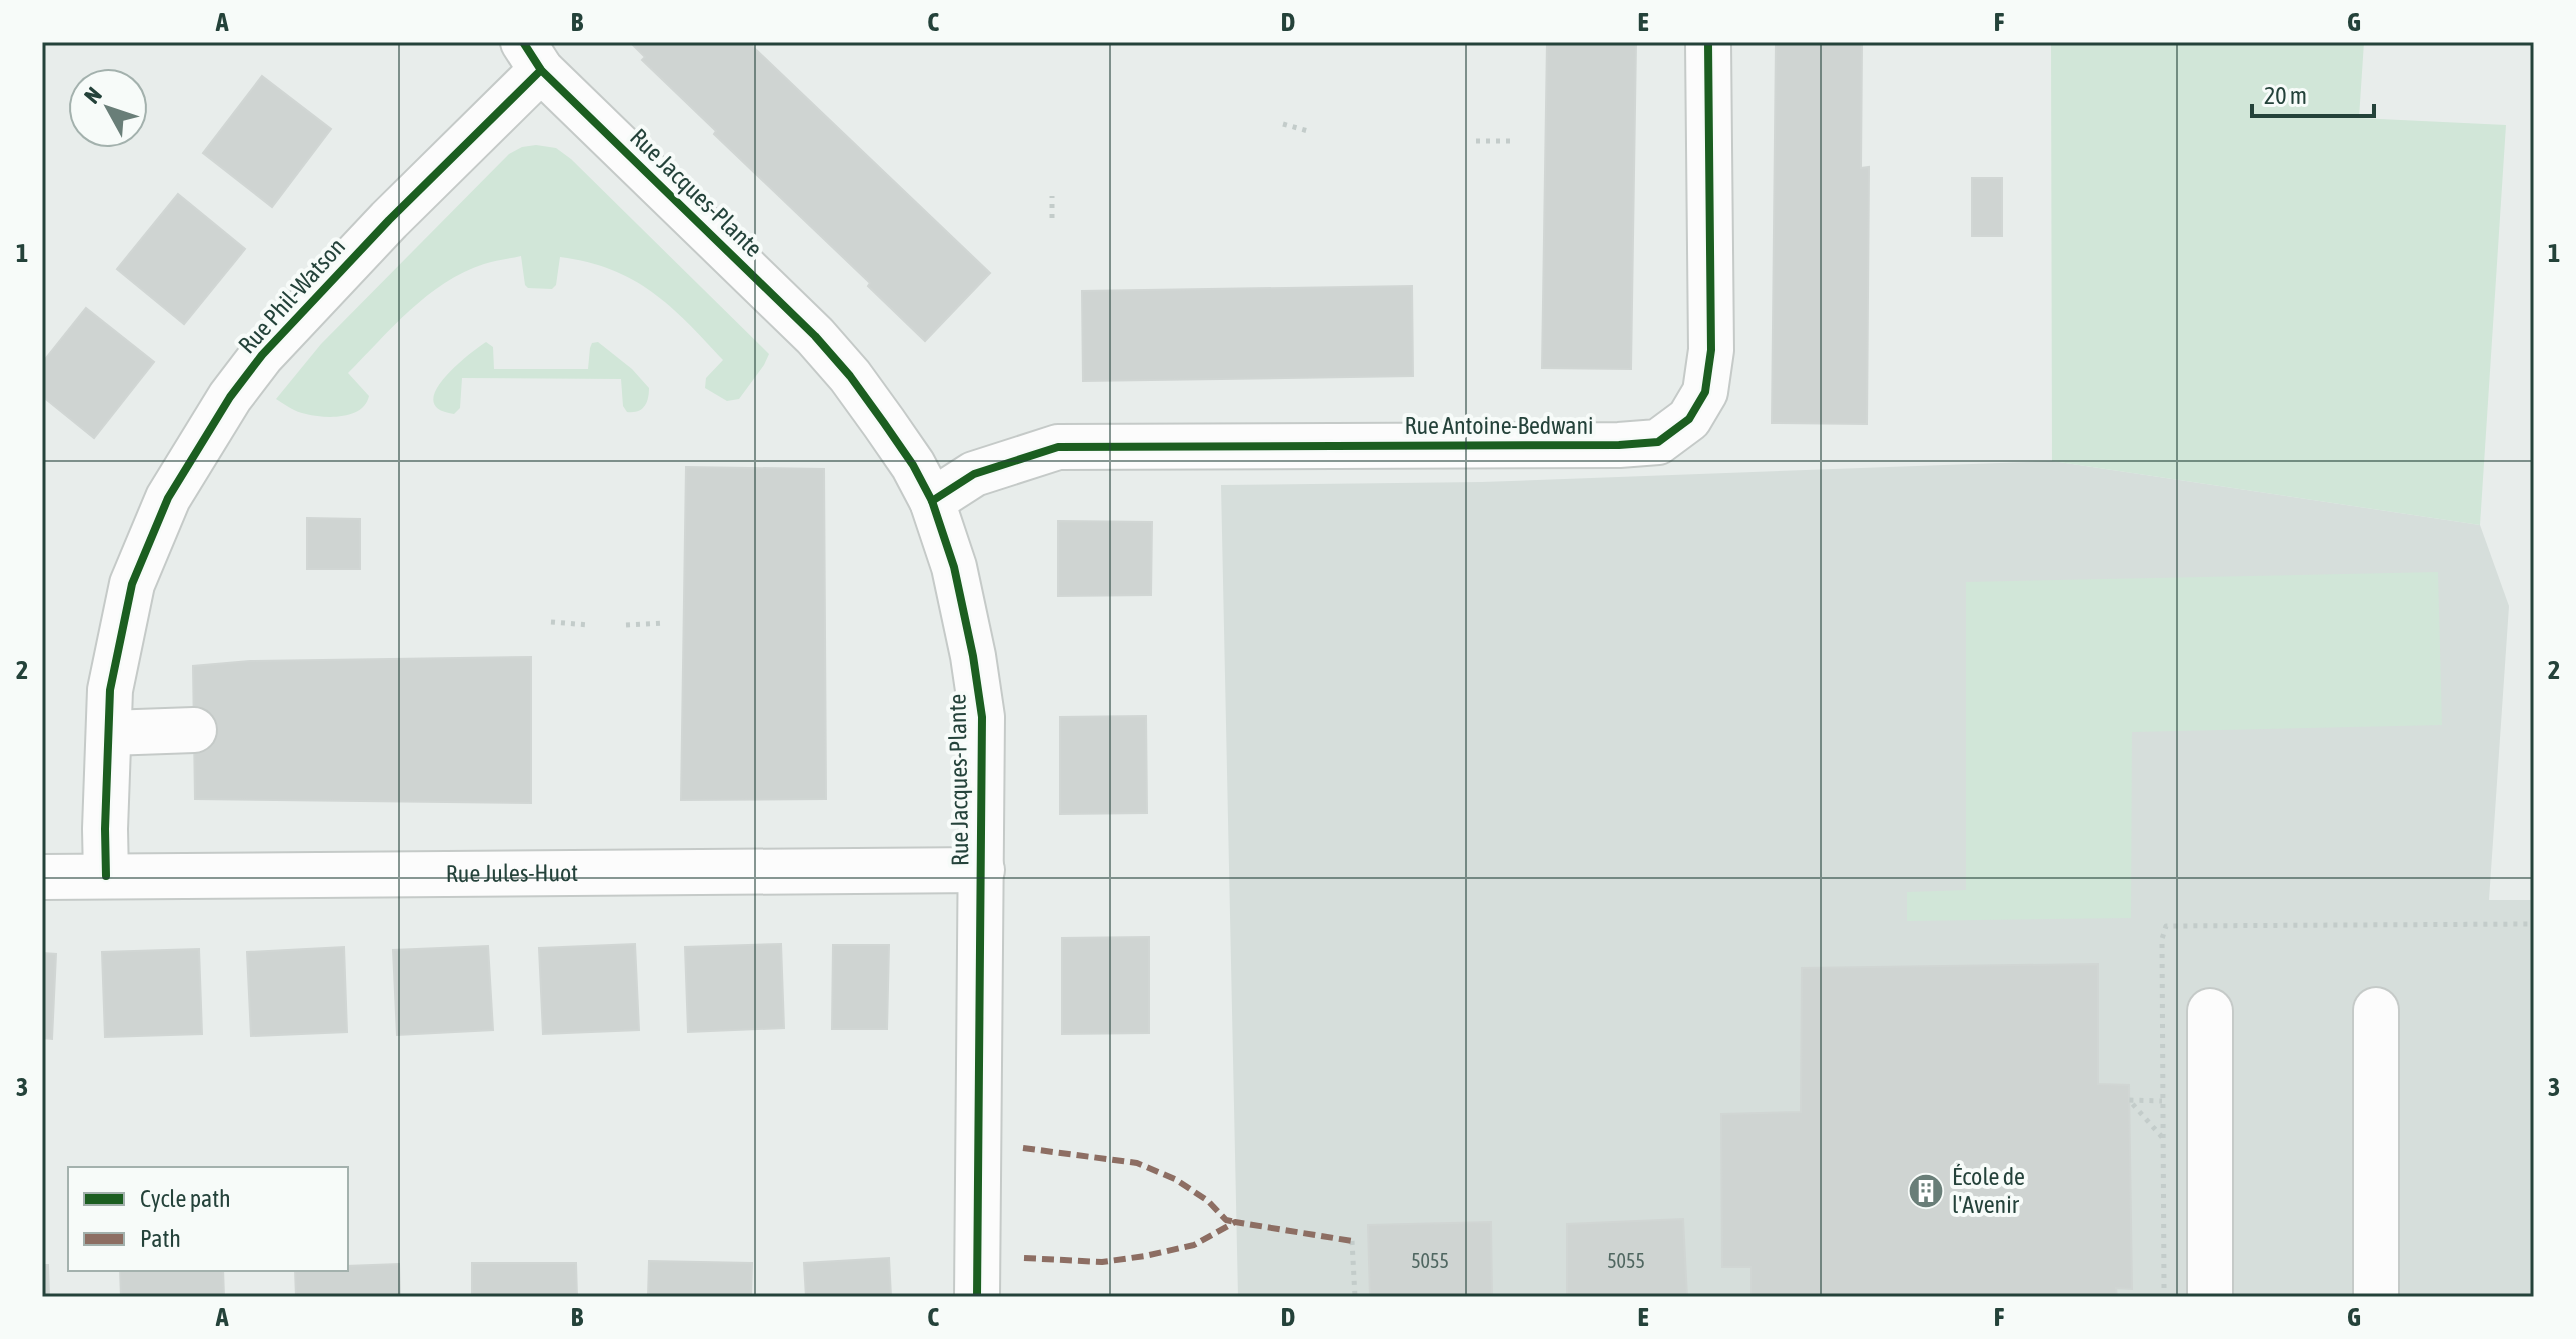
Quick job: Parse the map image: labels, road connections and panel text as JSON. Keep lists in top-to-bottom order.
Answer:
{
  "streets": {
    "street": [
      "Rue Jacques-Plante",
      "Rue Phil-Watson",
      "Rue Antoine-Bedwani",
      "Rue Jules-Huot"
    ]
  },
  "crossings": [
    ["Rue Jacques-Plante", "Rue Phil-Watson"],
    ["Rue Jacques-Plante", "Rue Antoine-Bedwani"],
    ["Rue Jacques-Plante", "Rue Jules-Huot"],
    ["Rue Phil-Watson", "Rue Jules-Huot"]
  ],
  "places": {
    "building": ["École de l'Avenir"]
  },
  "house_numbers": ["5055", "5055"],
  "legend": ["Cycle path", "Path"],
  "scale_bar": "20 m",
  "north": "top left",
  "grid": {
    "columns": [
      "A",
      "B",
      "C",
      "D",
      "E",
      "F",
      "G"
    ],
    "rows": ["1", "2", "3"]
  }
}
